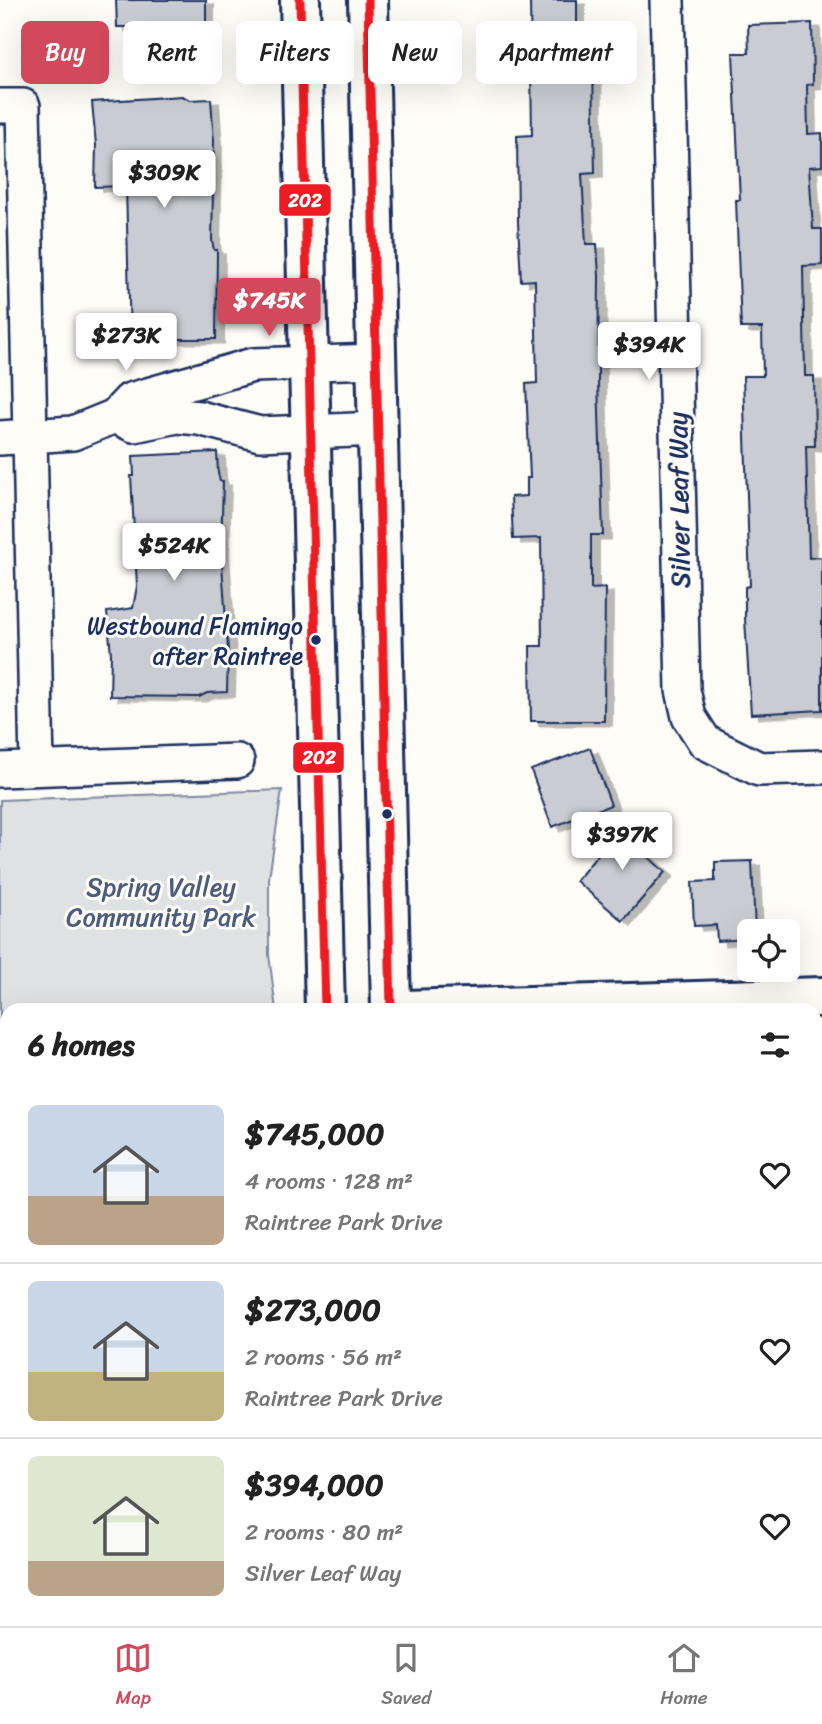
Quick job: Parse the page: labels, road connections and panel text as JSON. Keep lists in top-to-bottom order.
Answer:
{
  "streets": {
    "street": ["Silver Leaf Way"]
  },
  "parks": ["Spring Valley Community Park"],
  "places": ["Westbound Flamingo after Raintree"],
  "lines": ["transit line 202"],
  "page": {
    "chip": [
      "Buy",
      "Rent",
      "Filters",
      "New",
      "Apartment"
    ],
    "price": [
      "$309K",
      "$745K",
      "$273K",
      "$394K",
      "$524K",
      "$397K"
    ],
    "heading": "6 homes",
    "list": [
      {
        "name": "$745,000",
        "note": "4 rooms · 128 m² · Raintree Park Drive"
      },
      {
        "name": "$273,000",
        "note": "2 rooms · 56 m² · Raintree Park Drive"
      },
      {
        "name": "$394,000",
        "note": "2 rooms · 80 m² · Silver Leaf Way"
      }
    ],
    "tabs": ["Map", "Saved", "Home"]
  }
}
